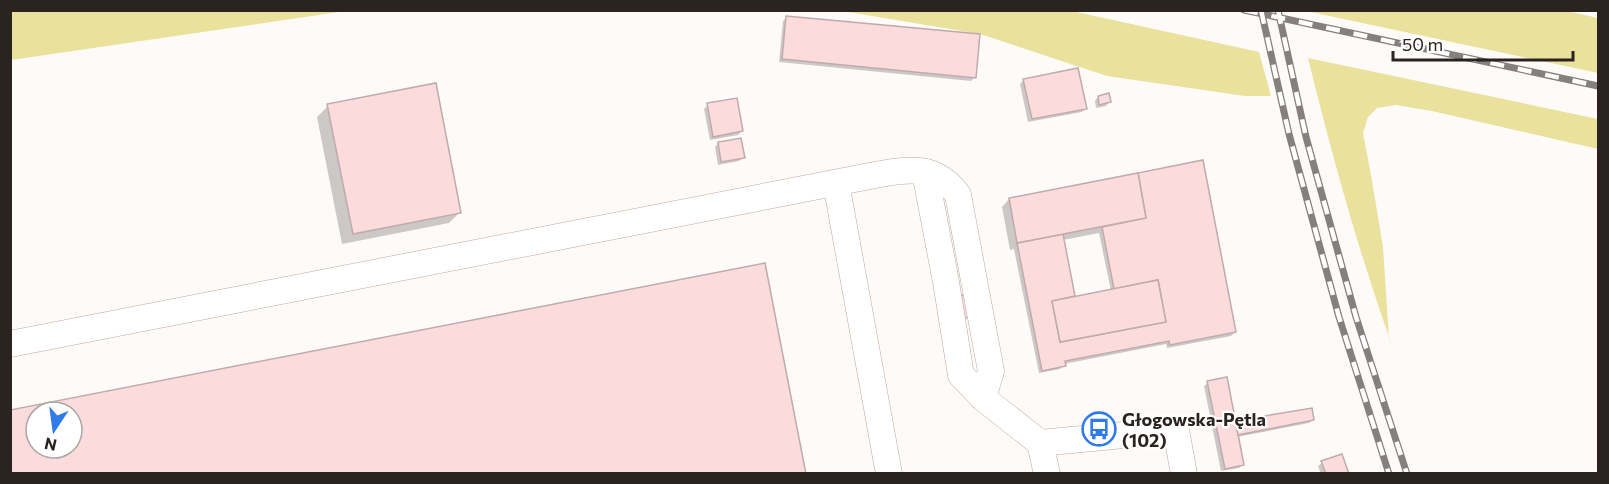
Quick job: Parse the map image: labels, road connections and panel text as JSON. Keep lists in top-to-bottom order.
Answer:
{
  "places": {
    "bus stop": ["Głogowska-Pętla (102)"]
  },
  "scale_bar": "50 m",
  "north": "bottom"
}
